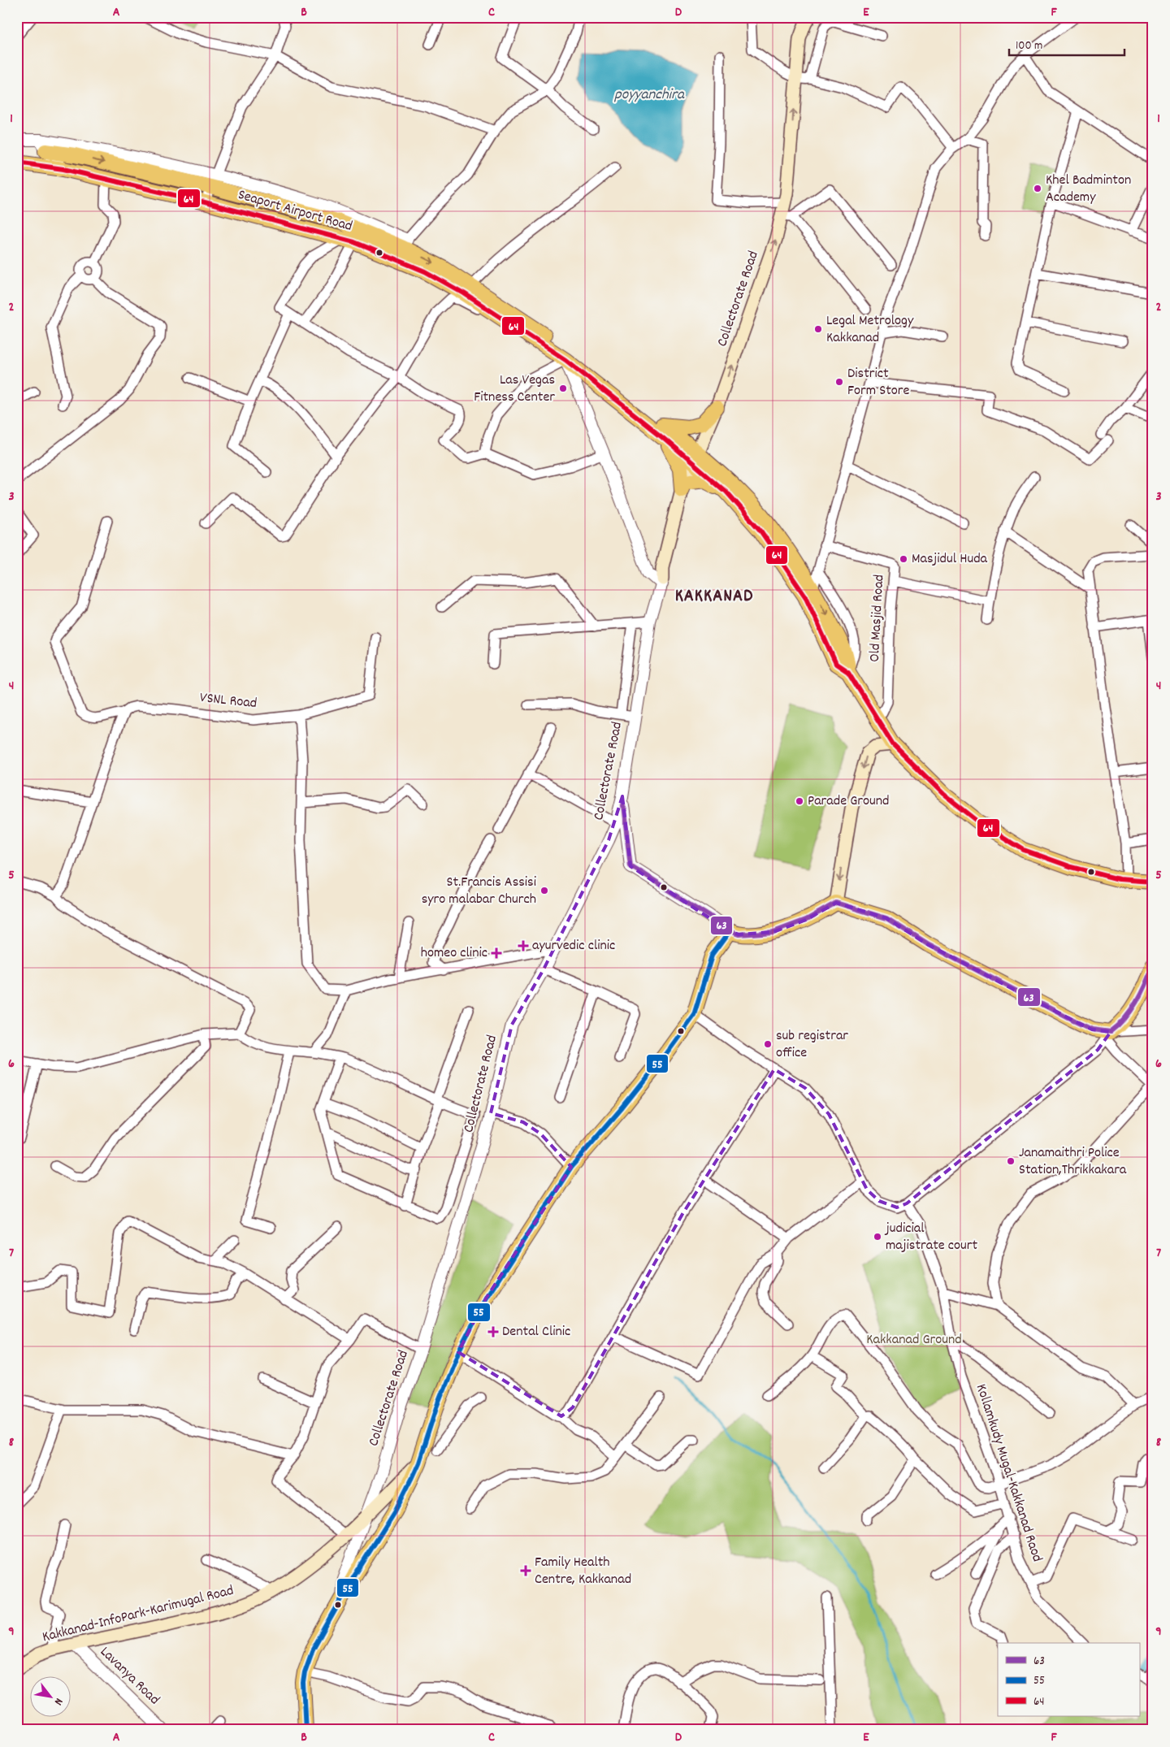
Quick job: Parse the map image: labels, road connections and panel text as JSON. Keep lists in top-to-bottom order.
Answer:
{
  "streets": {
    "main road": ["Seaport Airport Road", "Collectorate Road", "Kakkanad-InfoPark-Karimugal Road"],
    "street": [
      "Old Masjid Road",
      "VSNL Road",
      "Kollamkudy Mugal-Kakkanad Raod",
      "Lavanya Road"
    ]
  },
  "crossings": [
    ["Seaport Airport Road", "Collectorate Road"],
    ["Seaport Airport Road", "Old Masjid Road"],
    ["Collectorate Road", "Kakkanad-InfoPark-Karimugal Road"],
    ["Kakkanad-InfoPark-Karimugal Road", "Lavanya Road"]
  ],
  "districts": ["KAKKANAD"],
  "water": ["poyyanchira"],
  "parks": ["Kakkanad Ground"],
  "places": {
    "other": [
      "Khel Badminton Academy",
      "Legal Metrology Kakkanad",
      "District Form Store",
      "Las Vegas Fitness Center",
      "Masjidul Huda",
      "Parade Ground",
      "St.Francis Assisi syro malabar Church",
      "sub registrar office",
      "Janamaithri Police Station,Thrikkakara",
      "judicial majistrate court"
    ],
    "health": [
      "ayurvedic clinic",
      "homeo clinic",
      "Dental Clinic",
      "Family Health Centre, Kakkanad"
    ]
  },
  "lines": ["transit line 64", "transit line 63", "transit line 55"],
  "legend": ["63", "55", "64"],
  "scale_bar": "100 m",
  "north": "bottom right",
  "grid": {
    "columns": [
      "A",
      "B",
      "C",
      "D",
      "E",
      "F"
    ],
    "rows": [
      "1",
      "2",
      "3",
      "4",
      "5",
      "6",
      "7",
      "8",
      "9"
    ]
  }
}
